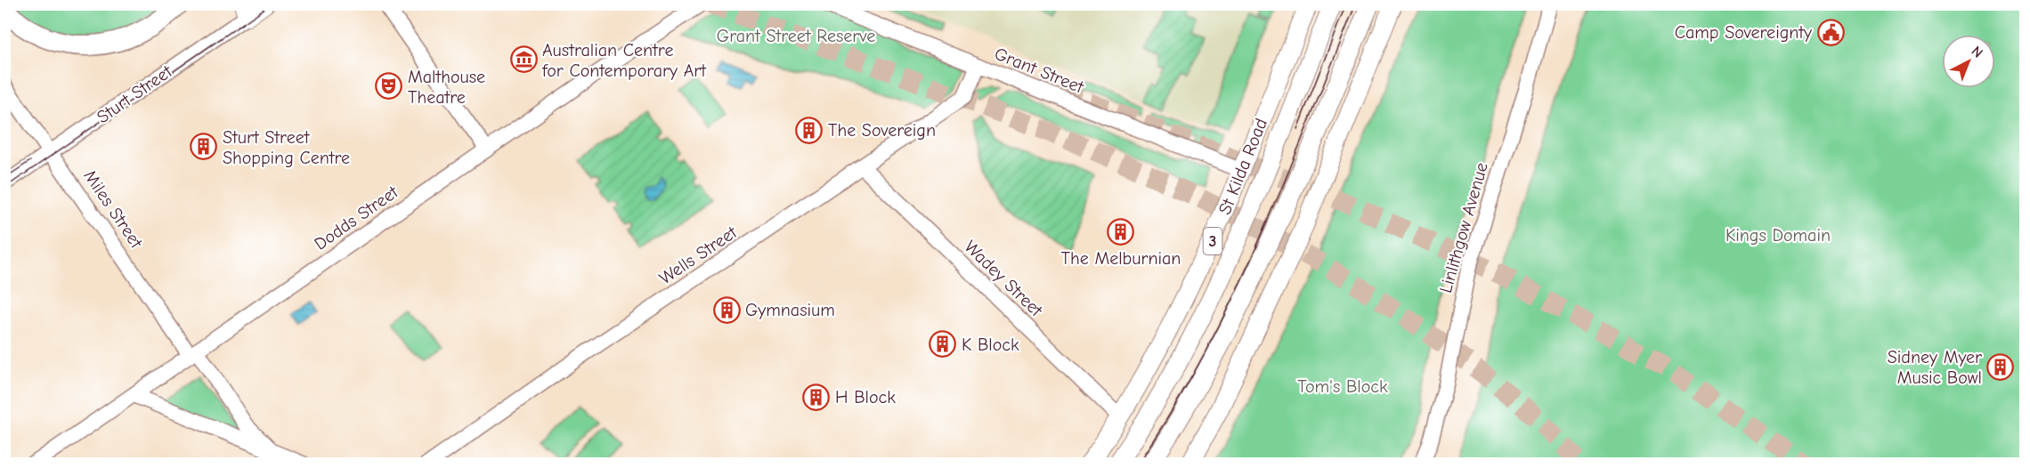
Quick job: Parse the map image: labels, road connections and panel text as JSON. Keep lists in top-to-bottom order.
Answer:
{
  "streets": {
    "main road": ["Sturt Street", "St Kilda Road", "3"],
    "street": [
      "Grant Street",
      "Miles Street",
      "Dodds Street",
      "Linlithgow Avenue",
      "Wells Street",
      "Wadey Street"
    ]
  },
  "crossings": [
    ["Grant Street", "St Kilda Road"],
    ["Grant Street", "Wells Street"],
    ["Sturt Street", "Miles Street"],
    ["St Kilda Road", "Wadey Street"],
    ["Miles Street", "Dodds Street"],
    ["Wells Street", "Wadey Street"]
  ],
  "parks": ["Grant Street Reserve", "Kings Domain", "Tom's Block"],
  "places": {
    "public building": ["Camp Sovereignty"],
    "museum": ["Australian Centre for Contemporary Art"],
    "theatre": ["Malthouse Theatre"],
    "building": [
      "The Sovereign",
      "Sturt Street Shopping Centre",
      "The Melburnian",
      "Gymnasium",
      "K Block",
      "Sidney Myer Music Bowl",
      "H Block"
    ]
  },
  "north": "top right"
}
